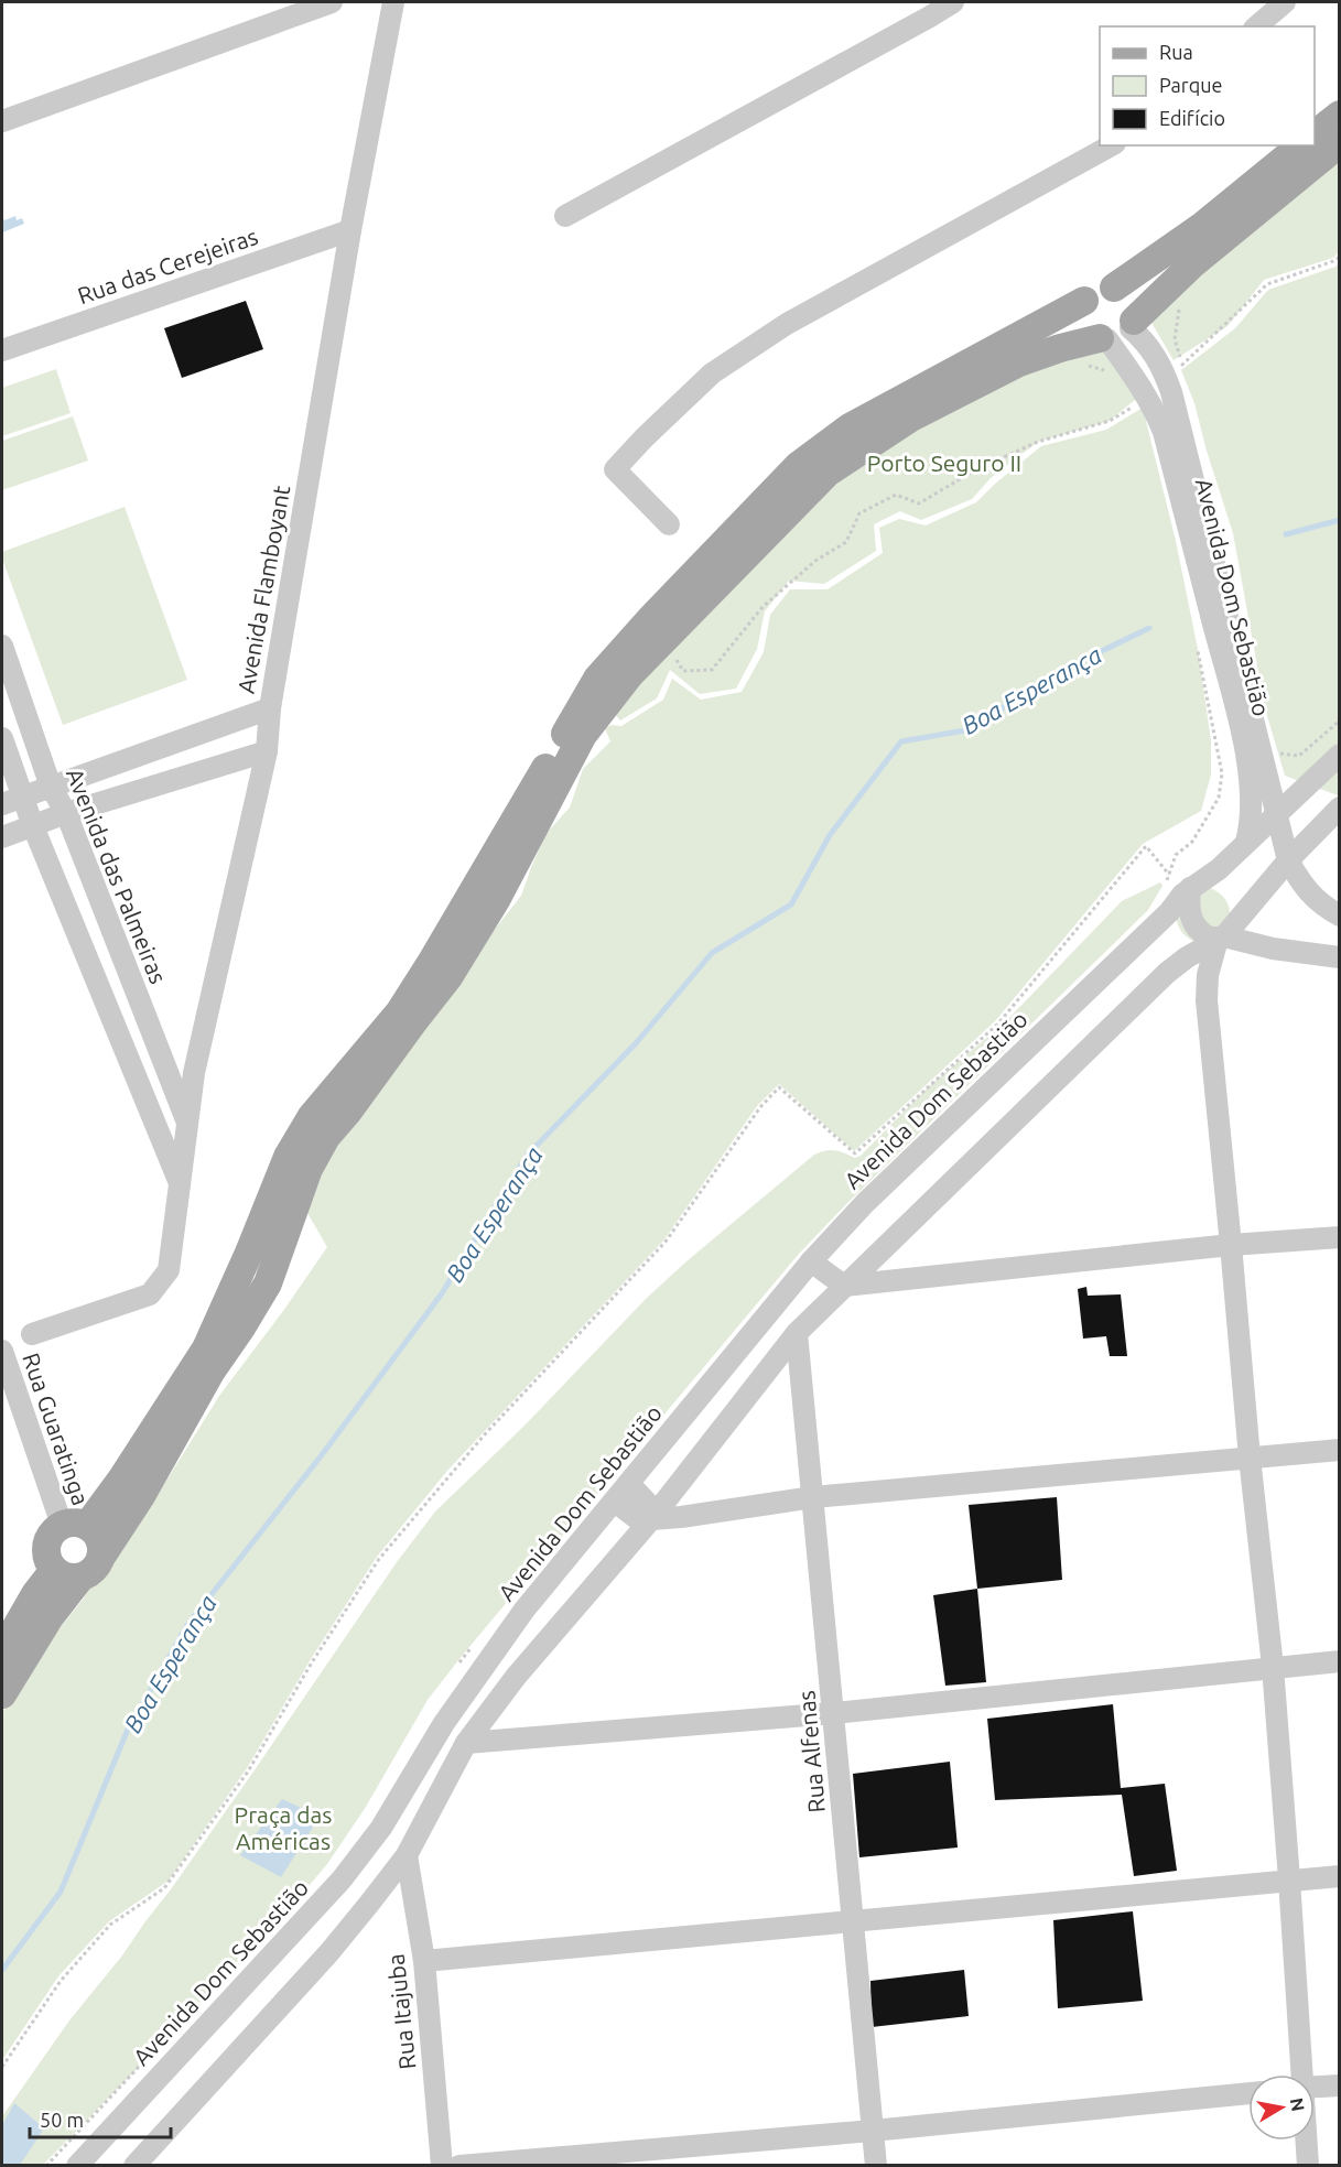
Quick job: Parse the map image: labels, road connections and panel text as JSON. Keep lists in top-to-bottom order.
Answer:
{
  "streets": {
    "street": [
      "Rua das Cerejeiras",
      "Avenida Flamboyant",
      "Avenida Dom Sebastião",
      "Avenida das Palmeiras",
      "Rua Guaratinga",
      "Rua Alfenas",
      "Rua Itajuba"
    ]
  },
  "crossings": [
    ["Rua das Cerejeiras", "Avenida Flamboyant"],
    ["Avenida Flamboyant", "Avenida das Palmeiras"]
  ],
  "water": ["Boa Esperança"],
  "parks": ["Porto Seguro II", "Praça das Américas"],
  "legend": ["Rua", "Parque", "Edifício"],
  "scale_bar": "50 m",
  "north": "right"
}
